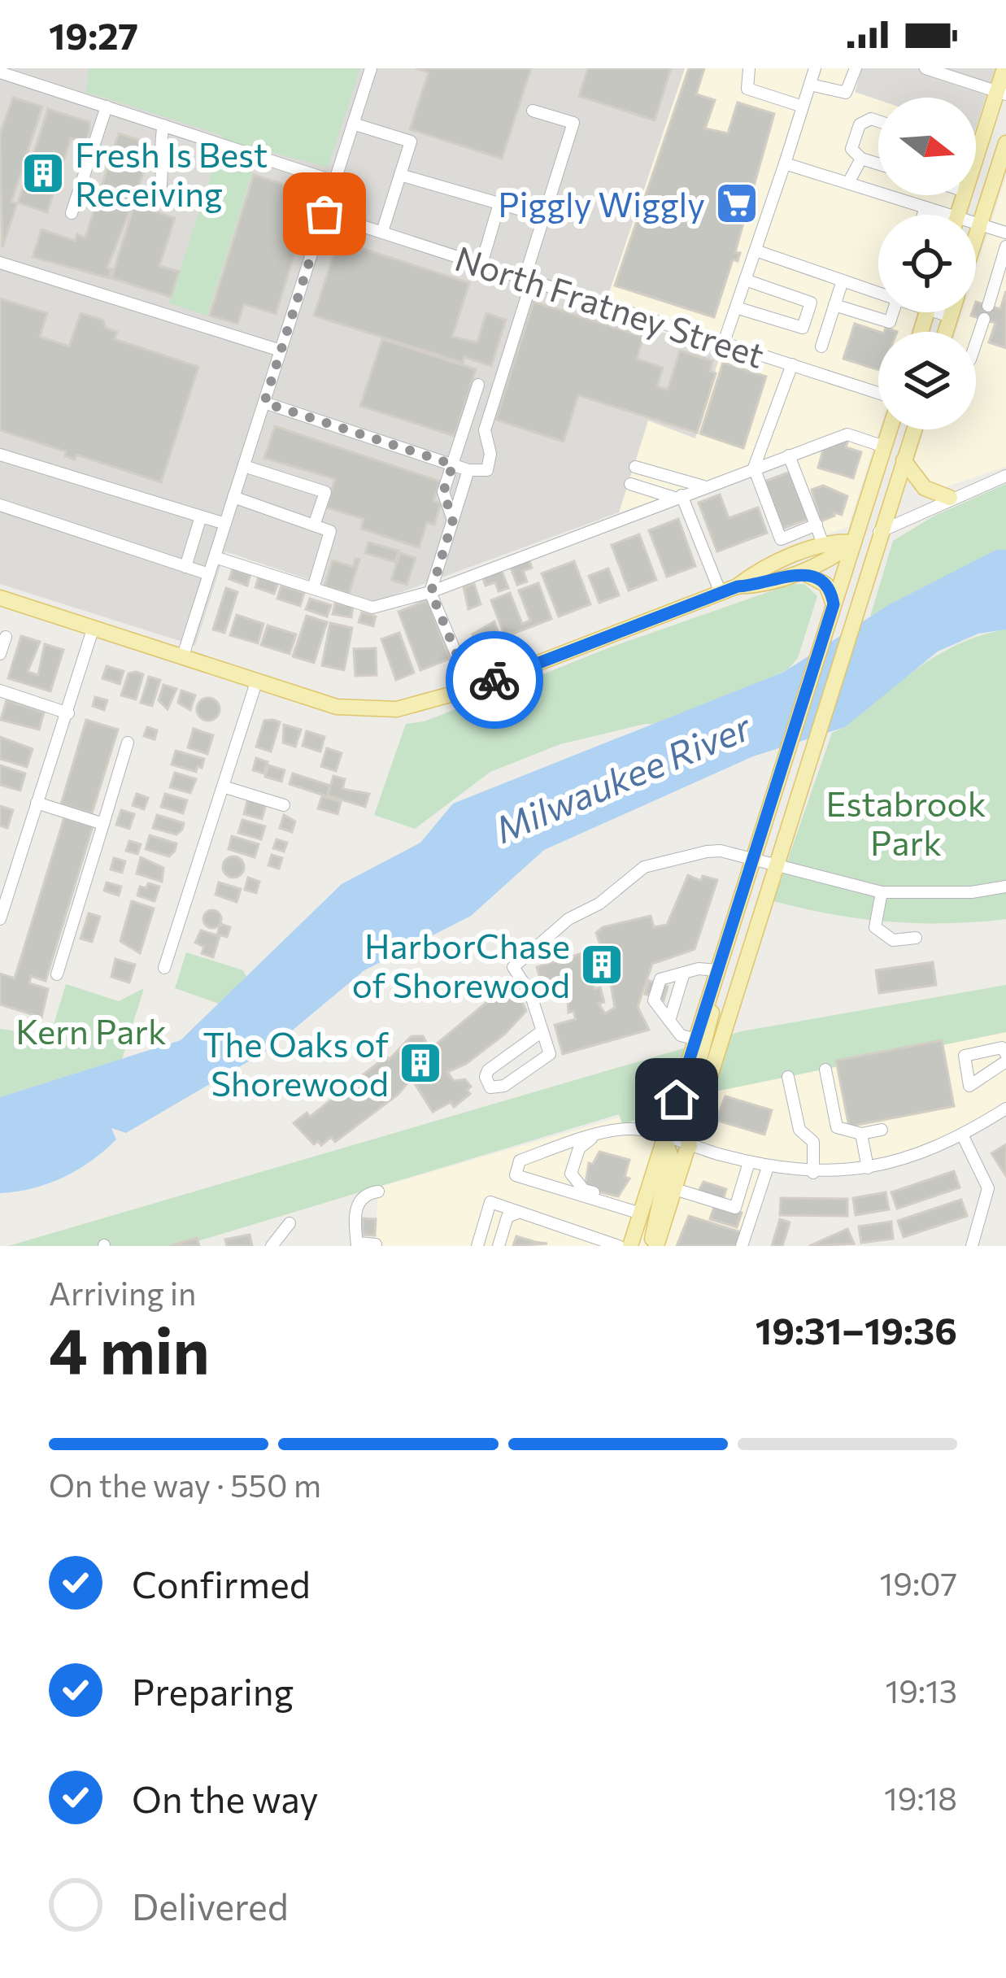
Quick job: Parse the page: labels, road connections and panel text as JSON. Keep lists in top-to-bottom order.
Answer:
{
  "streets": {
    "street": ["North Fratney Street"]
  },
  "water": ["Milwaukee River"],
  "parks": ["Estabrook Park", "Kern Park"],
  "places": {
    "building": ["Fresh Is Best Receiving", "HarborChase of Shorewood", "The Oaks of Shorewood"],
    "supermarket": ["Piggly Wiggly"]
  },
  "north": "right",
  "page": {
    "status": "19:27",
    "heading": ["4 min", "Arriving in", "19:31–19:36"],
    "bar": "On the way · 550 m",
    "list": [
      ["Confirmed", "19:07"],
      ["Preparing", "19:13"],
      ["On the way", "19:18"],
      "Delivered"
    ]
  }
}
